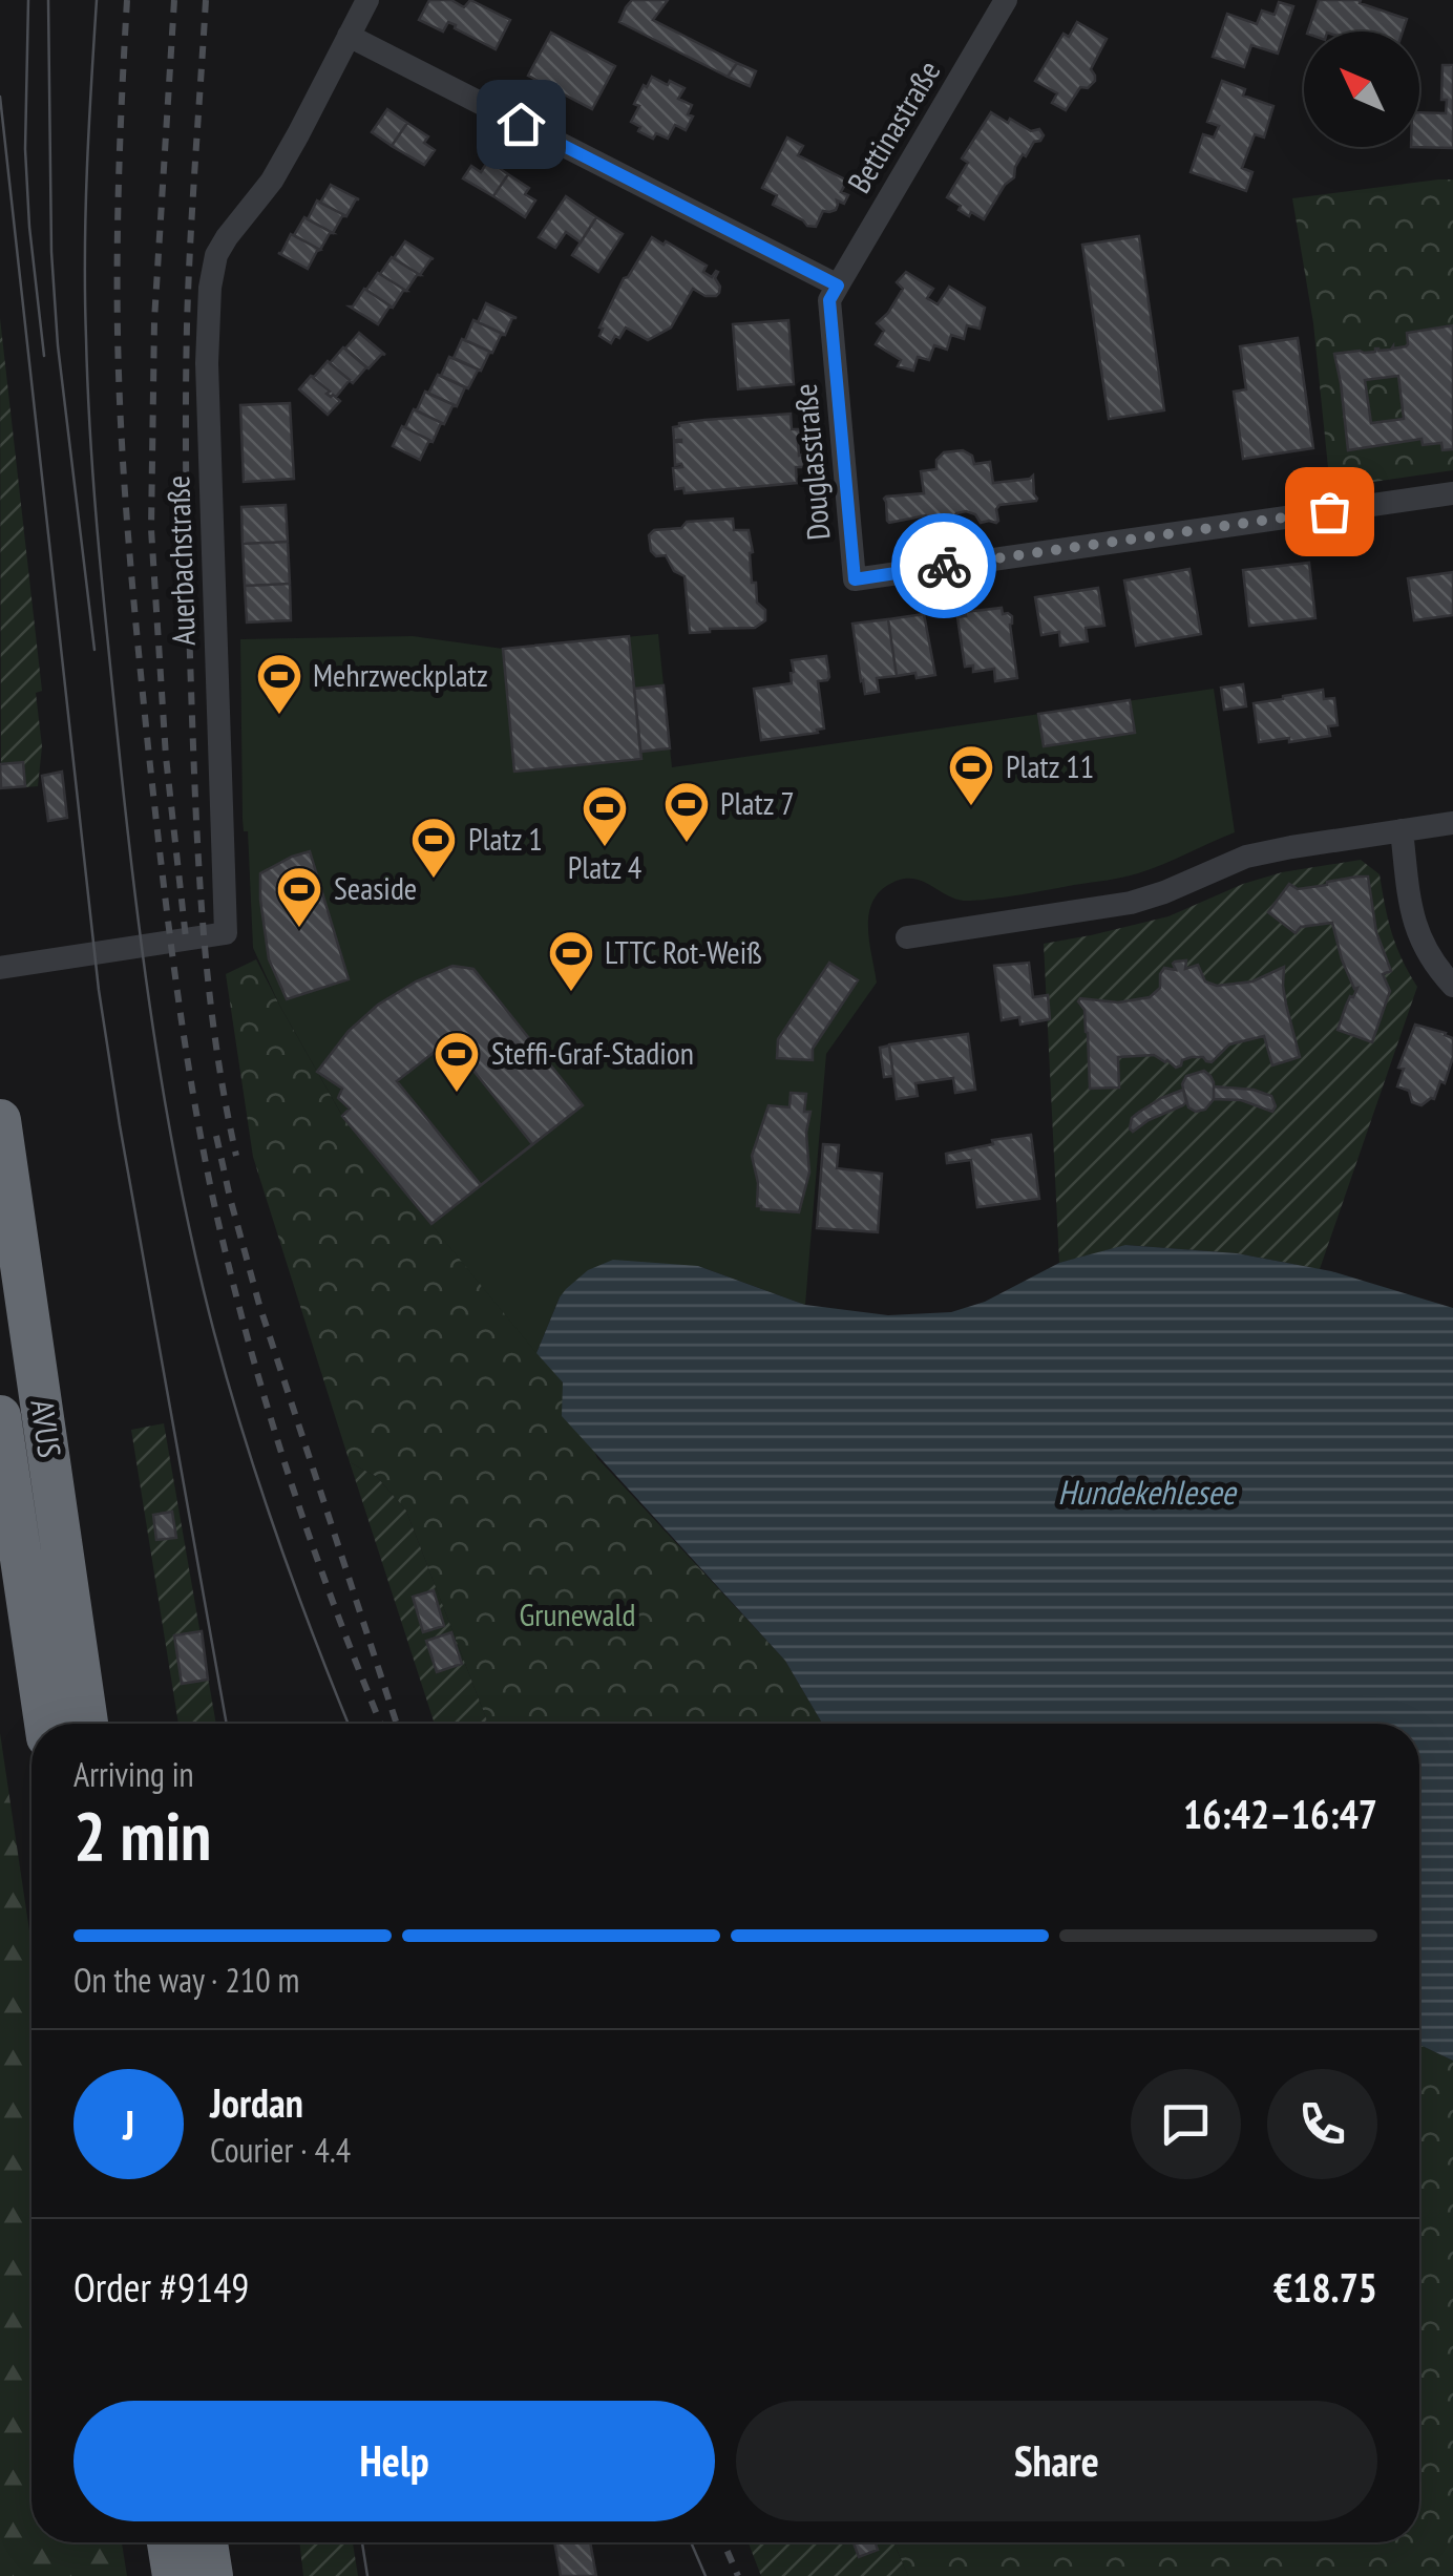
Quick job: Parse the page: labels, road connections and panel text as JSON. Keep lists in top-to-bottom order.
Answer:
{
  "streets": {
    "highway": ["AVUS"],
    "street": ["Bettinastraße", "Douglasstraße", "Auerbachstraße"]
  },
  "crossings": [
    ["Bettinastraße", "Douglasstraße"]
  ],
  "water": ["Hundekehlesee"],
  "parks": ["Grunewald"],
  "places": {
    "sports": [
      "Mehrzweckplatz",
      "Platz 11",
      "Platz 7",
      "Platz 4",
      "Platz 1",
      "Seaside",
      "LTTC Rot-Weiß",
      "Steffi-Graf-Stadion"
    ]
  },
  "north": "top left",
  "page": {
    "heading": ["2 min", "Arriving in", "16:42–16:47"],
    "panel": [
      "Jordan",
      "Courier · 4.4",
      "Order #9149",
      "€18.75"
    ],
    "bar": "On the way · 210 m",
    "round": "J",
    "buttons": ["Help", "Share"]
  }
}
